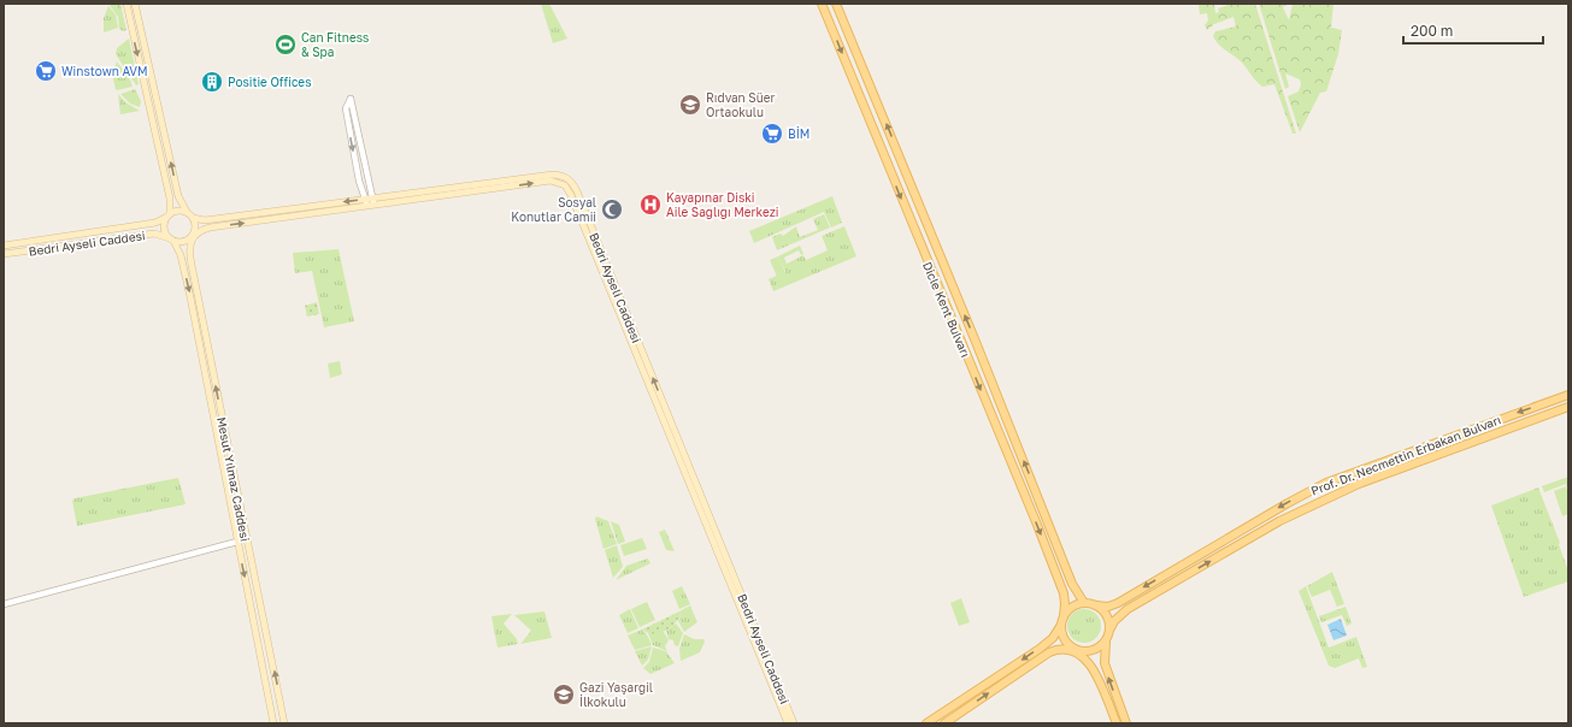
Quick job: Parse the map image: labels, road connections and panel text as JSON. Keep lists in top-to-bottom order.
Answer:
{
  "streets": {
    "main road": [
      "Bedri Ayseli Caddesi",
      "Dicle Kent Bulvarı",
      "Prof. Dr. Necmettin Erbakan Bulvarı",
      "Mesut Yılmaz Caddesi"
    ]
  },
  "crossings": [
    ["Bedri Ayseli Caddesi", "Mesut Yılmaz Caddesi"],
    ["Dicle Kent Bulvarı", "Prof. Dr. Necmettin Erbakan Bulvarı"]
  ],
  "places": {
    "sports": ["Can Fitness & Spa"],
    "supermarket": ["Winstown AVM", "BİM"],
    "building": ["Positie Offices"],
    "school or university": ["Rıdvan Süer Ortaokulu", "Gazi Yaşargil İlkokulu"],
    "hospital": ["Kayapınar Diski Aile Sağlığı Merkezi"],
    "mosque": ["Sosyal Konutlar Camii"]
  },
  "scale_bar": "200 m"
}
